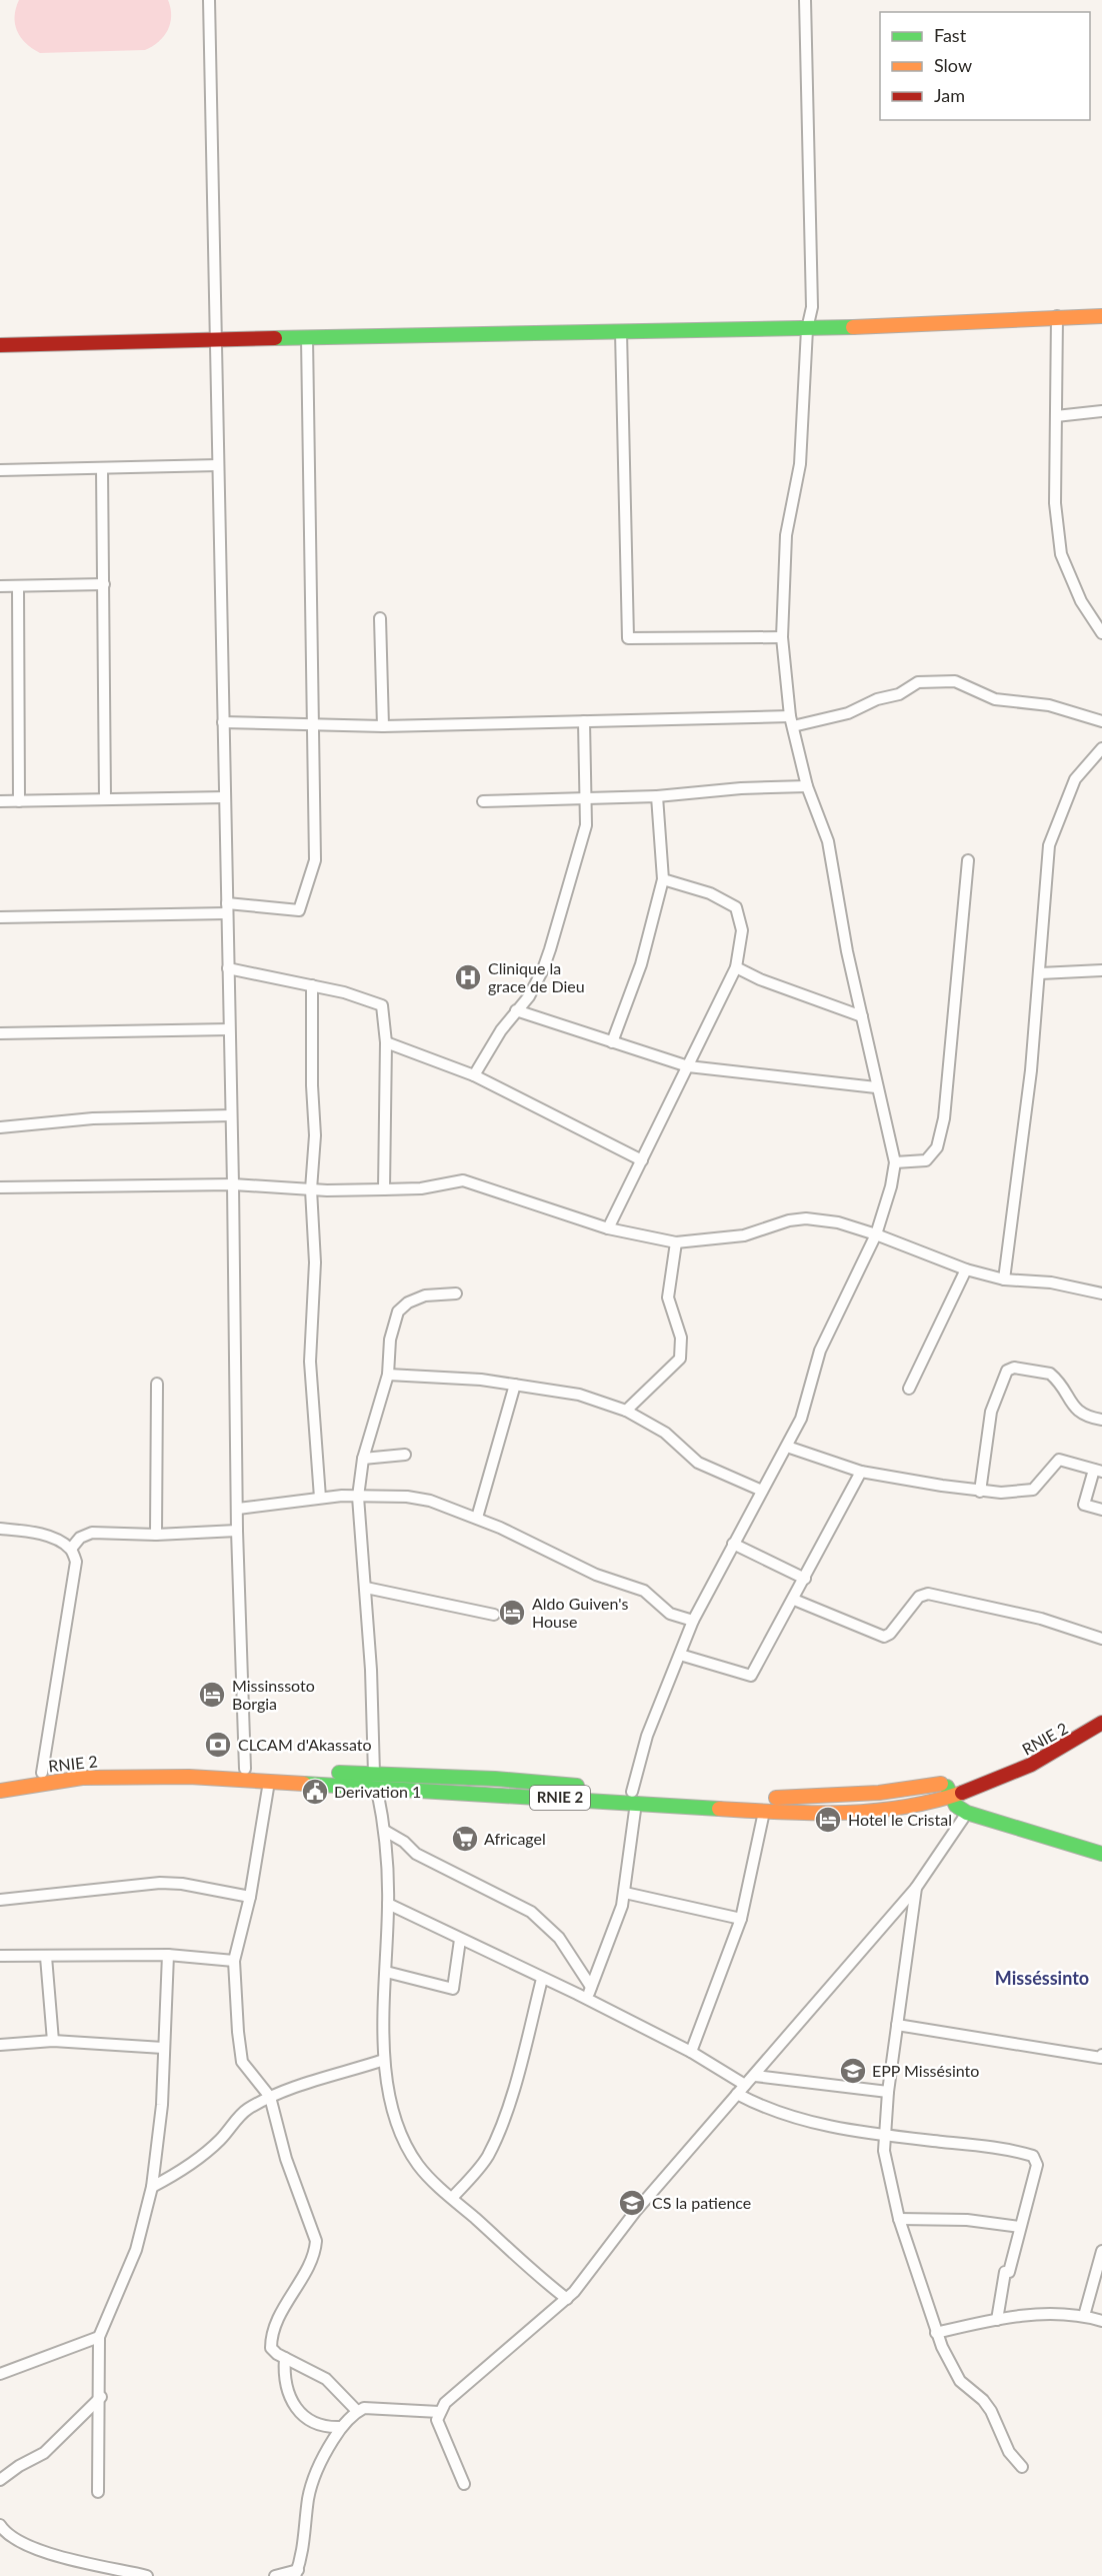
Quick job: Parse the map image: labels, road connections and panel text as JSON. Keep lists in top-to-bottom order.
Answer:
{
  "streets": {
    "main road": ["RNIE 2"]
  },
  "districts": ["Misséssinto"],
  "places": {
    "hospital": ["Clinique la grace de Dieu"],
    "hotel": ["Aldo Guiven's House", "Missinssoto Borgia", "Hotel le Cristal"],
    "bank": ["CLCAM d'Akassato"],
    "public building": ["Derivation 1"],
    "supermarket": ["Africagel"],
    "school or university": ["EPP Missésinto", "CS la patience"]
  },
  "legend": ["Fast", "Slow", "Jam"]
}
